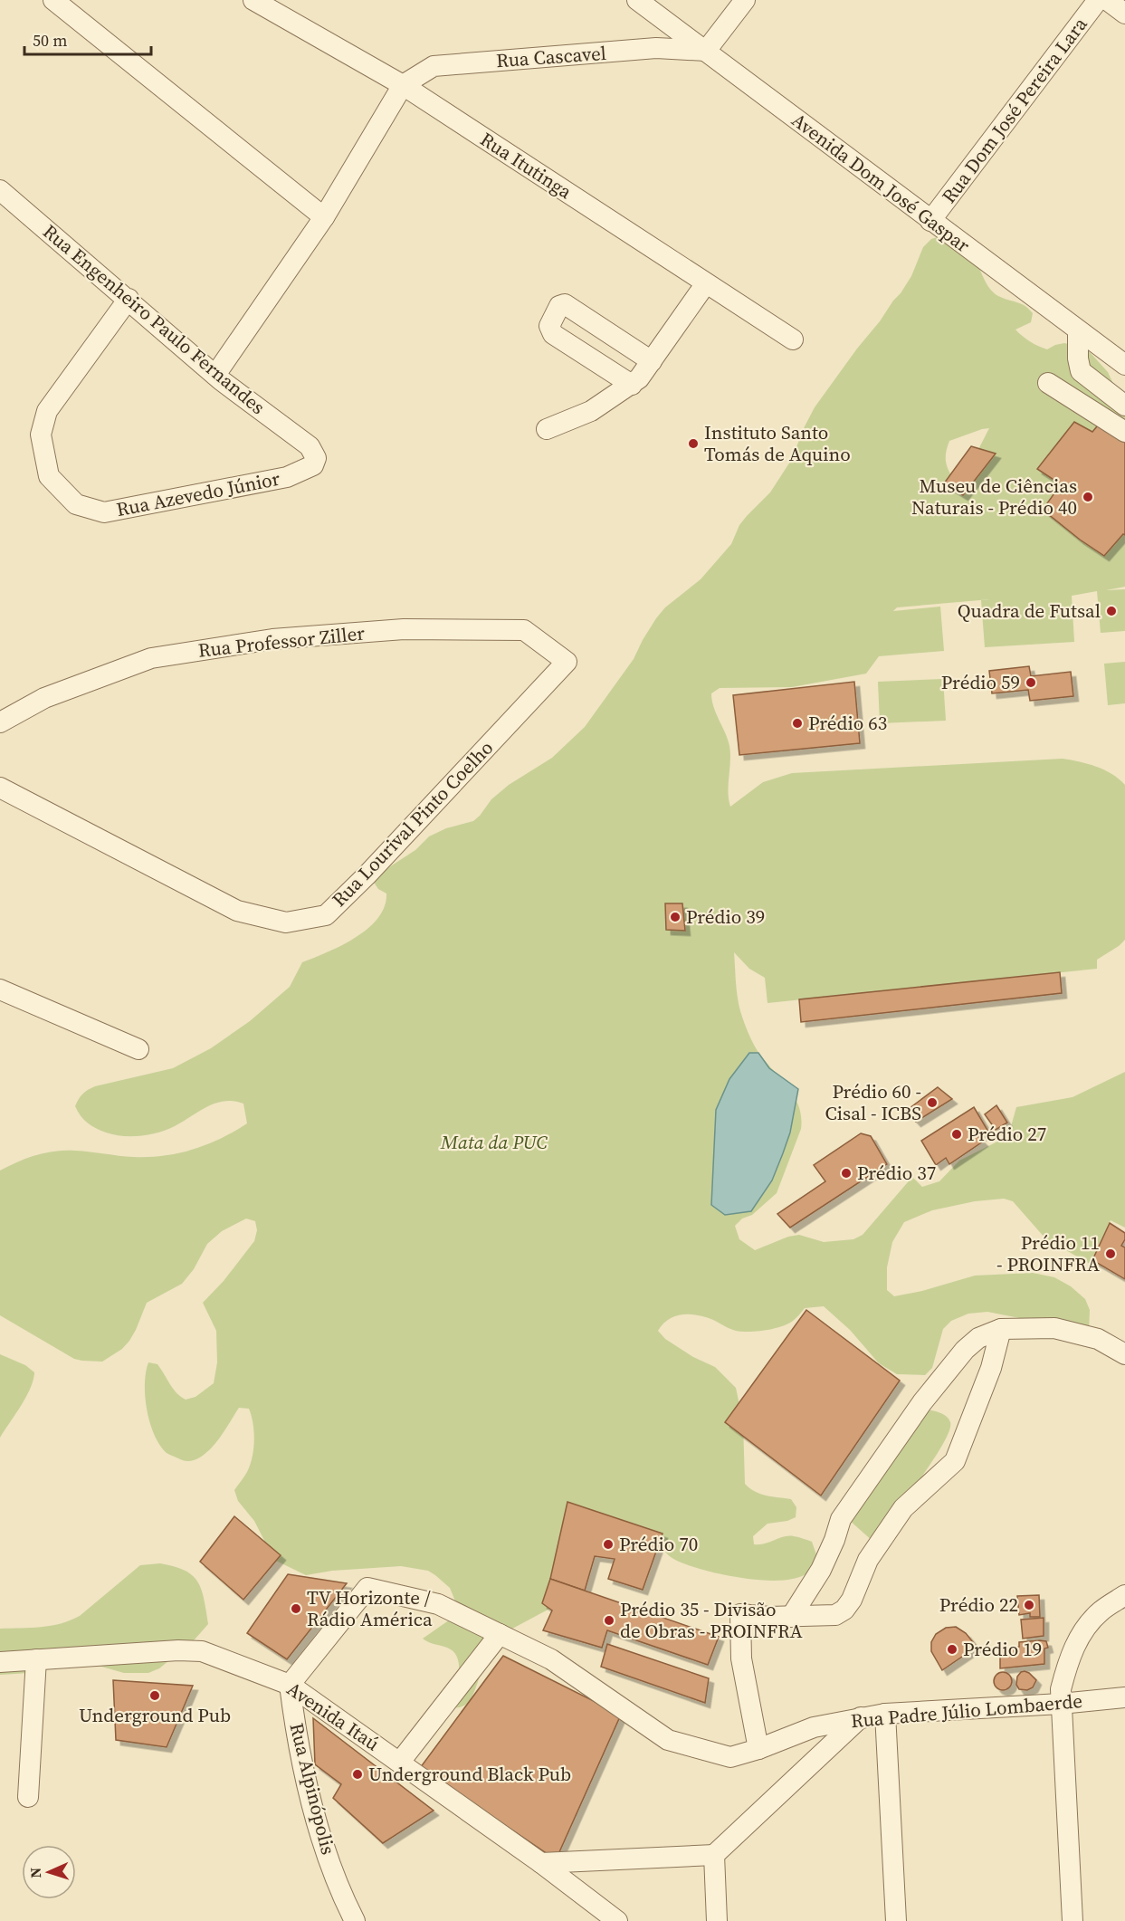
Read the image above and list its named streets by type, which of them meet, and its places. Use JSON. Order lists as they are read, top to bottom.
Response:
{
  "streets": {
    "street": [
      "Rua Cascavel",
      "Rua Dom José Pereira Lara",
      "Rua Itutinga",
      "Avenida Dom José Gaspar",
      "Rua Engenheiro Paulo Fernandes",
      "Rua Azevedo Júnior",
      "Rua Professor Ziller",
      "Rua Lourival Pinto Coelho",
      "Rua Padre Júlio Lombaerde",
      "Avenida Itaú",
      "Rua Alpinópolis"
    ]
  },
  "crossings": [
    ["Rua Cascavel", "Rua Itutinga"],
    ["Rua Cascavel", "Avenida Dom José Gaspar"],
    ["Rua Dom José Pereira Lara", "Avenida Dom José Gaspar"],
    ["Rua Engenheiro Paulo Fernandes", "Rua Azevedo Júnior"],
    ["Rua Professor Ziller", "Rua Lourival Pinto Coelho"],
    ["Rua Padre Júlio Lombaerde", "Avenida Itaú"],
    ["Rua Padre Júlio Lombaerde", "Rua Alpinópolis"],
    ["Avenida Itaú", "Rua Alpinópolis"]
  ],
  "parks": ["Mata da PUC"],
  "places": [
    "Instituto Santo Tomás de Aquino",
    "Museu de Ciências Naturais - Prédio 40",
    "Quadra de Futsal",
    "Prédio 59",
    "Prédio 63",
    "Prédio 39",
    "Prédio 60 - Cisal - ICBS",
    "Prédio 27",
    "Prédio 37",
    "Prédio 11 - PROINFRA",
    "Prédio 70",
    "Prédio 22",
    "TV Horizonte / Rádio América",
    "Prédio 35 - Divisão de Obras - PROINFRA",
    "Prédio 19",
    "Underground Pub",
    "Underground Black Pub"
  ],
  "scale_bar": "50 m",
  "north": "left"
}
